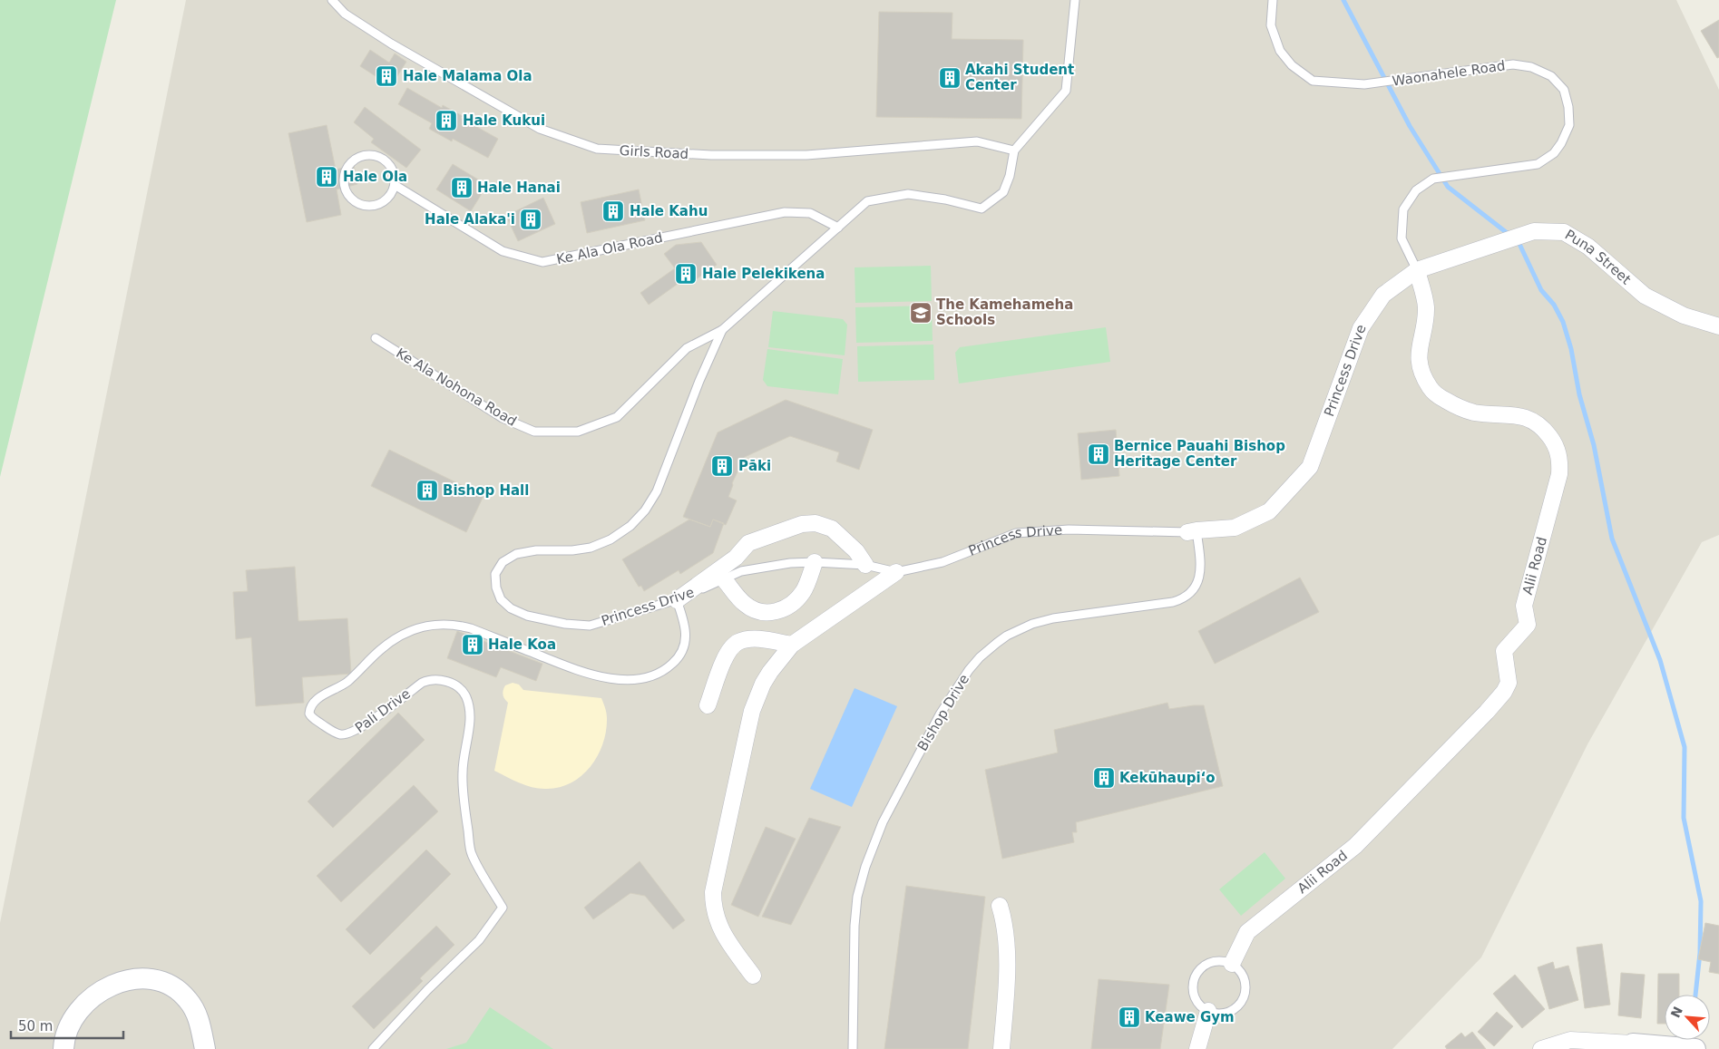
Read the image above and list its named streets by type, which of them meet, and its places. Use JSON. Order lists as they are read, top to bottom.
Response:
{
  "streets": {
    "street": ["Puna Street", "Princess Drive", "Alii Road"],
    "lane": [
      "Waonahele Road",
      "Girls Road",
      "Ke Ala Ola Road",
      "Ke Ala Nohona Road",
      "Pali Drive",
      "Bishop Drive"
    ]
  },
  "crossings": [
    ["Waonahele Road", "Puna Street"],
    ["Waonahele Road", "Princess Drive"],
    ["Waonahele Road", "Alii Road"],
    ["Girls Road", "Princess Drive"],
    ["Ke Ala Ola Road", "Princess Drive"],
    ["Puna Street", "Princess Drive"],
    ["Puna Street", "Alii Road"],
    ["Princess Drive", "Ke Ala Nohona Road"],
    ["Princess Drive", "Alii Road"],
    ["Princess Drive", "Pali Drive"],
    ["Princess Drive", "Bishop Drive"]
  ],
  "places": {
    "building": [
      "Hale Malama Ola",
      "Akahi Student Center",
      "Hale Kukui",
      "Hale Ola",
      "Hale Hanai",
      "Hale Kahu",
      "Hale Alaka'i",
      "Hale Pelekikena",
      "Bernice Pauahi Bishop Heritage Center",
      "Pāki",
      "Bishop Hall",
      "Hale Koa",
      "Kekūhaupiʻo",
      "Keawe Gym"
    ],
    "school or university": ["The Kamehameha Schools"]
  },
  "scale_bar": "50 m",
  "north": "top left"
}
